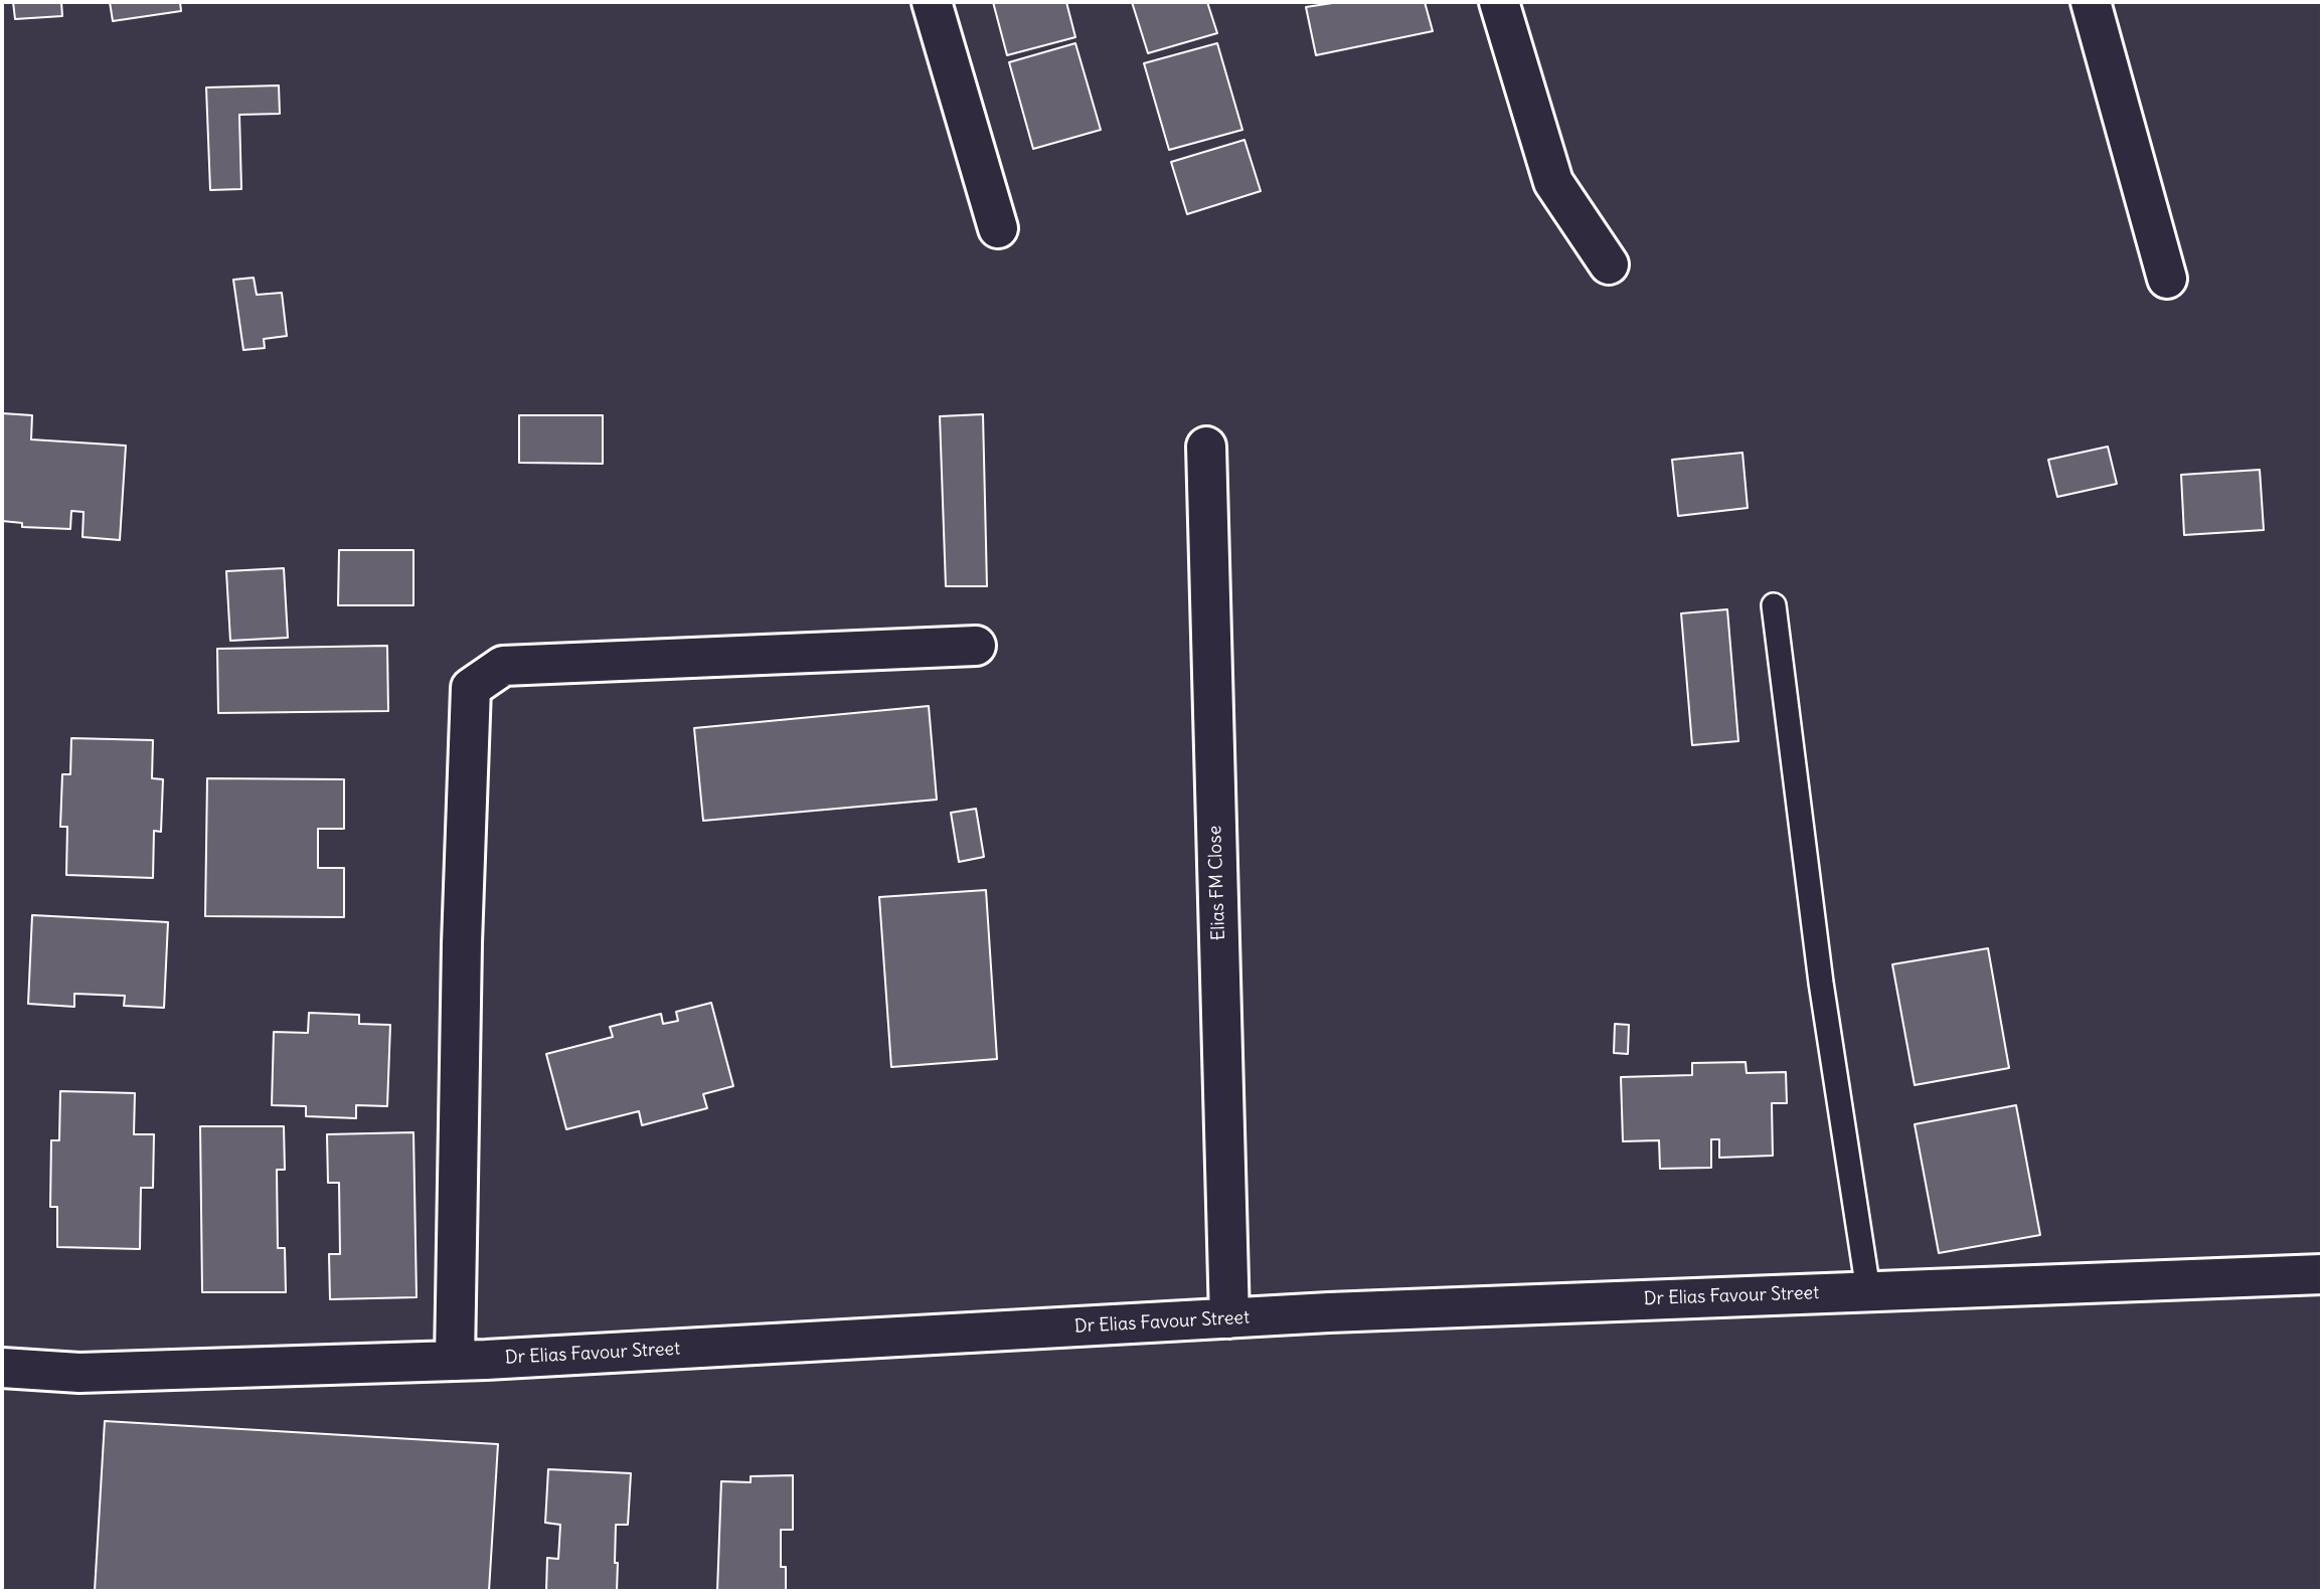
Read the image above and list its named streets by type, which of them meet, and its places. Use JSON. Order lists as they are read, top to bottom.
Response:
{
  "streets": {
    "street": ["Elias FM Close", "Dr Elias Favour Street"]
  },
  "crossings": [
    ["Elias FM Close", "Dr Elias Favour Street"]
  ]
}
